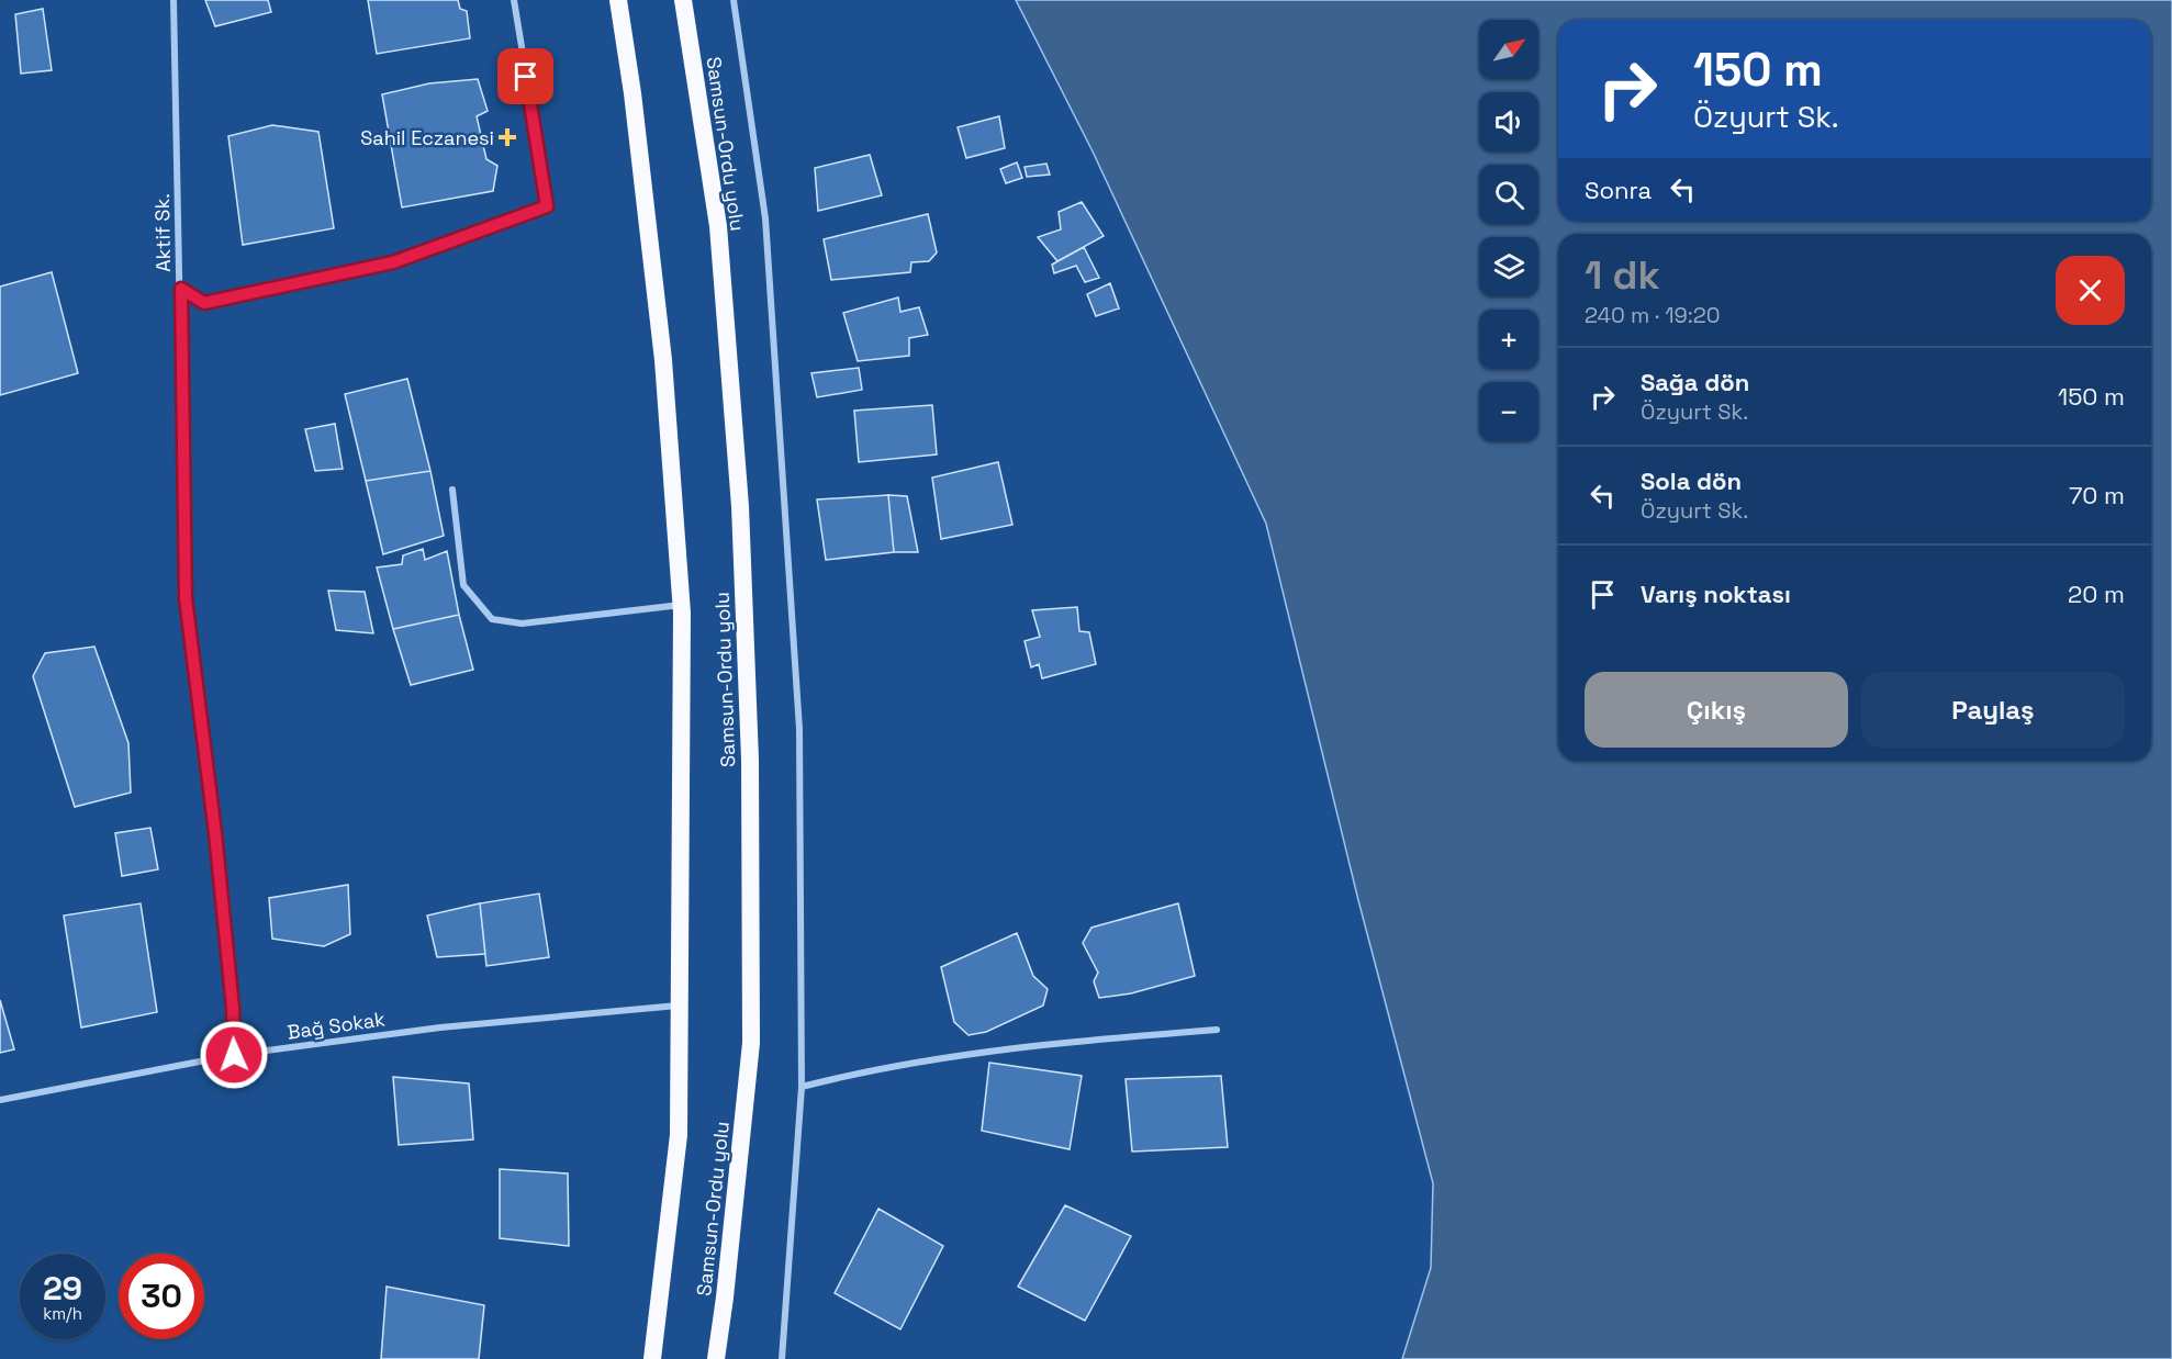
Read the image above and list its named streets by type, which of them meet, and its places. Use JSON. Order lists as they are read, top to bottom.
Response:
{
  "streets": {
    "highway": ["Samsun-Ordu yolu"],
    "street": ["Aktif Sk.", "Bağ Sokak"]
  },
  "crossings": [
    ["Samsun-Ordu yolu", "Bağ Sokak"],
    ["Aktif Sk.", "Bağ Sokak"]
  ],
  "places": {
    "health": ["Sahil Eczanesi"]
  },
  "north": "top right",
  "page": {
    "map_buttons": ["+", "−"],
    "turn": ["150 m", "Özyurt Sk."],
    "then": "Sonra",
    "heading": ["1 dk", "240 m · 19:20"],
    "list": [
      {
        "name": "Sağa dön",
        "note": "Özyurt Sk.",
        "value": "150 m"
      },
      {
        "name": "Sola dön",
        "note": "Özyurt Sk.",
        "value": "70 m"
      },
      {
        "name": "Varış noktası",
        "value": "20 m"
      }
    ],
    "buttons": ["Çıkış", "Paylaş"],
    "speed": "29 km/h",
    "limit": "30"
  }
}
